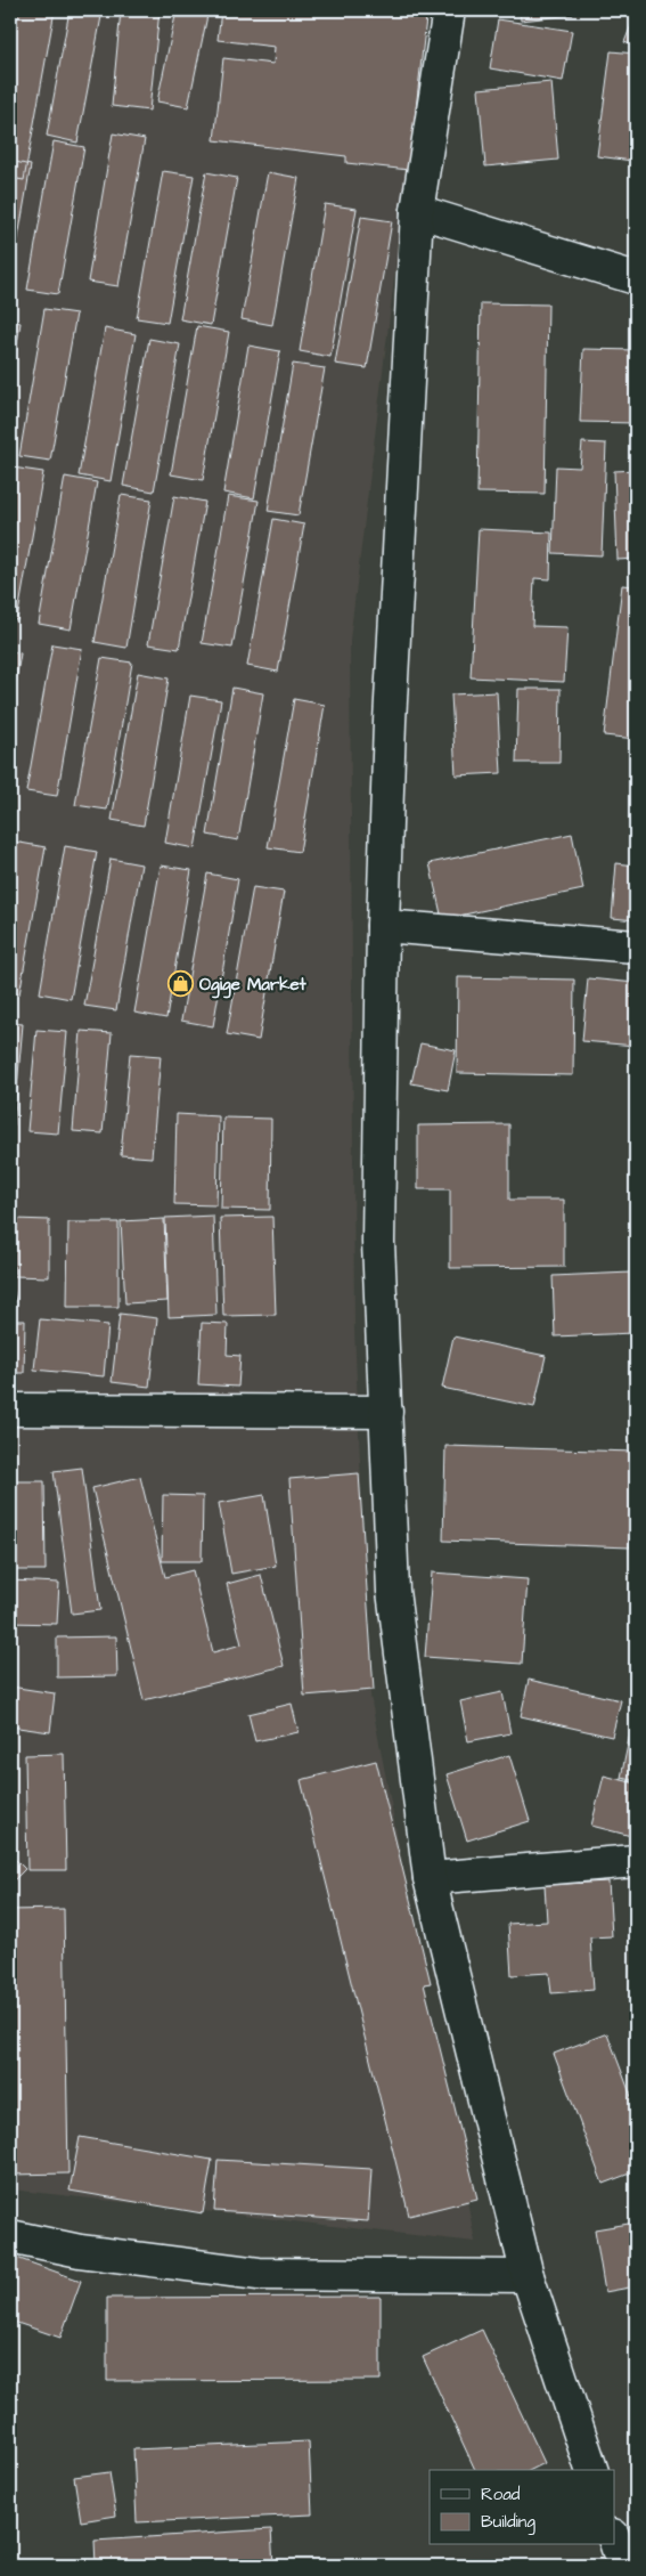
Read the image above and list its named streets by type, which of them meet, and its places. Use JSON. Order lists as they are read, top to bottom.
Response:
{
  "places": {
    "shop": ["Ogige Market"]
  },
  "legend": ["Road", "Building"]
}
